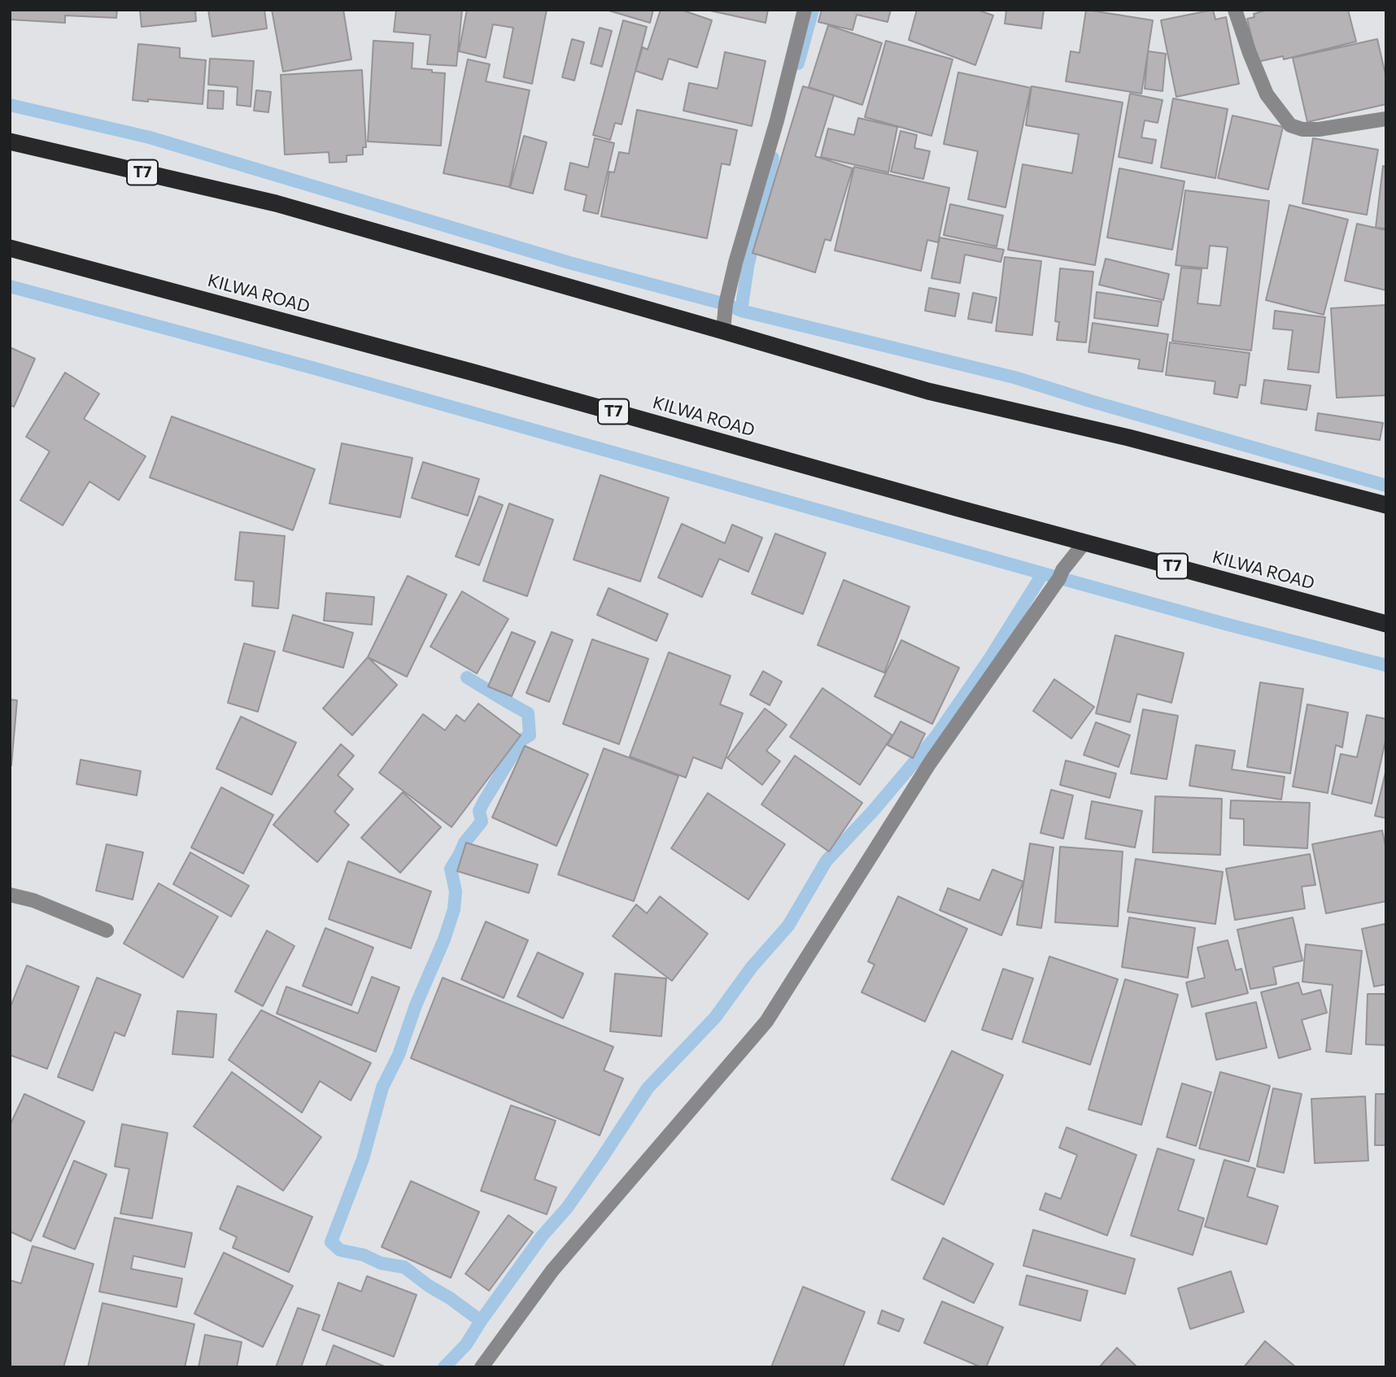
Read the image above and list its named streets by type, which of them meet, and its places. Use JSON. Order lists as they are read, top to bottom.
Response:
{
  "streets": {
    "highway": ["T7", "KILWA ROAD"]
  }
}
